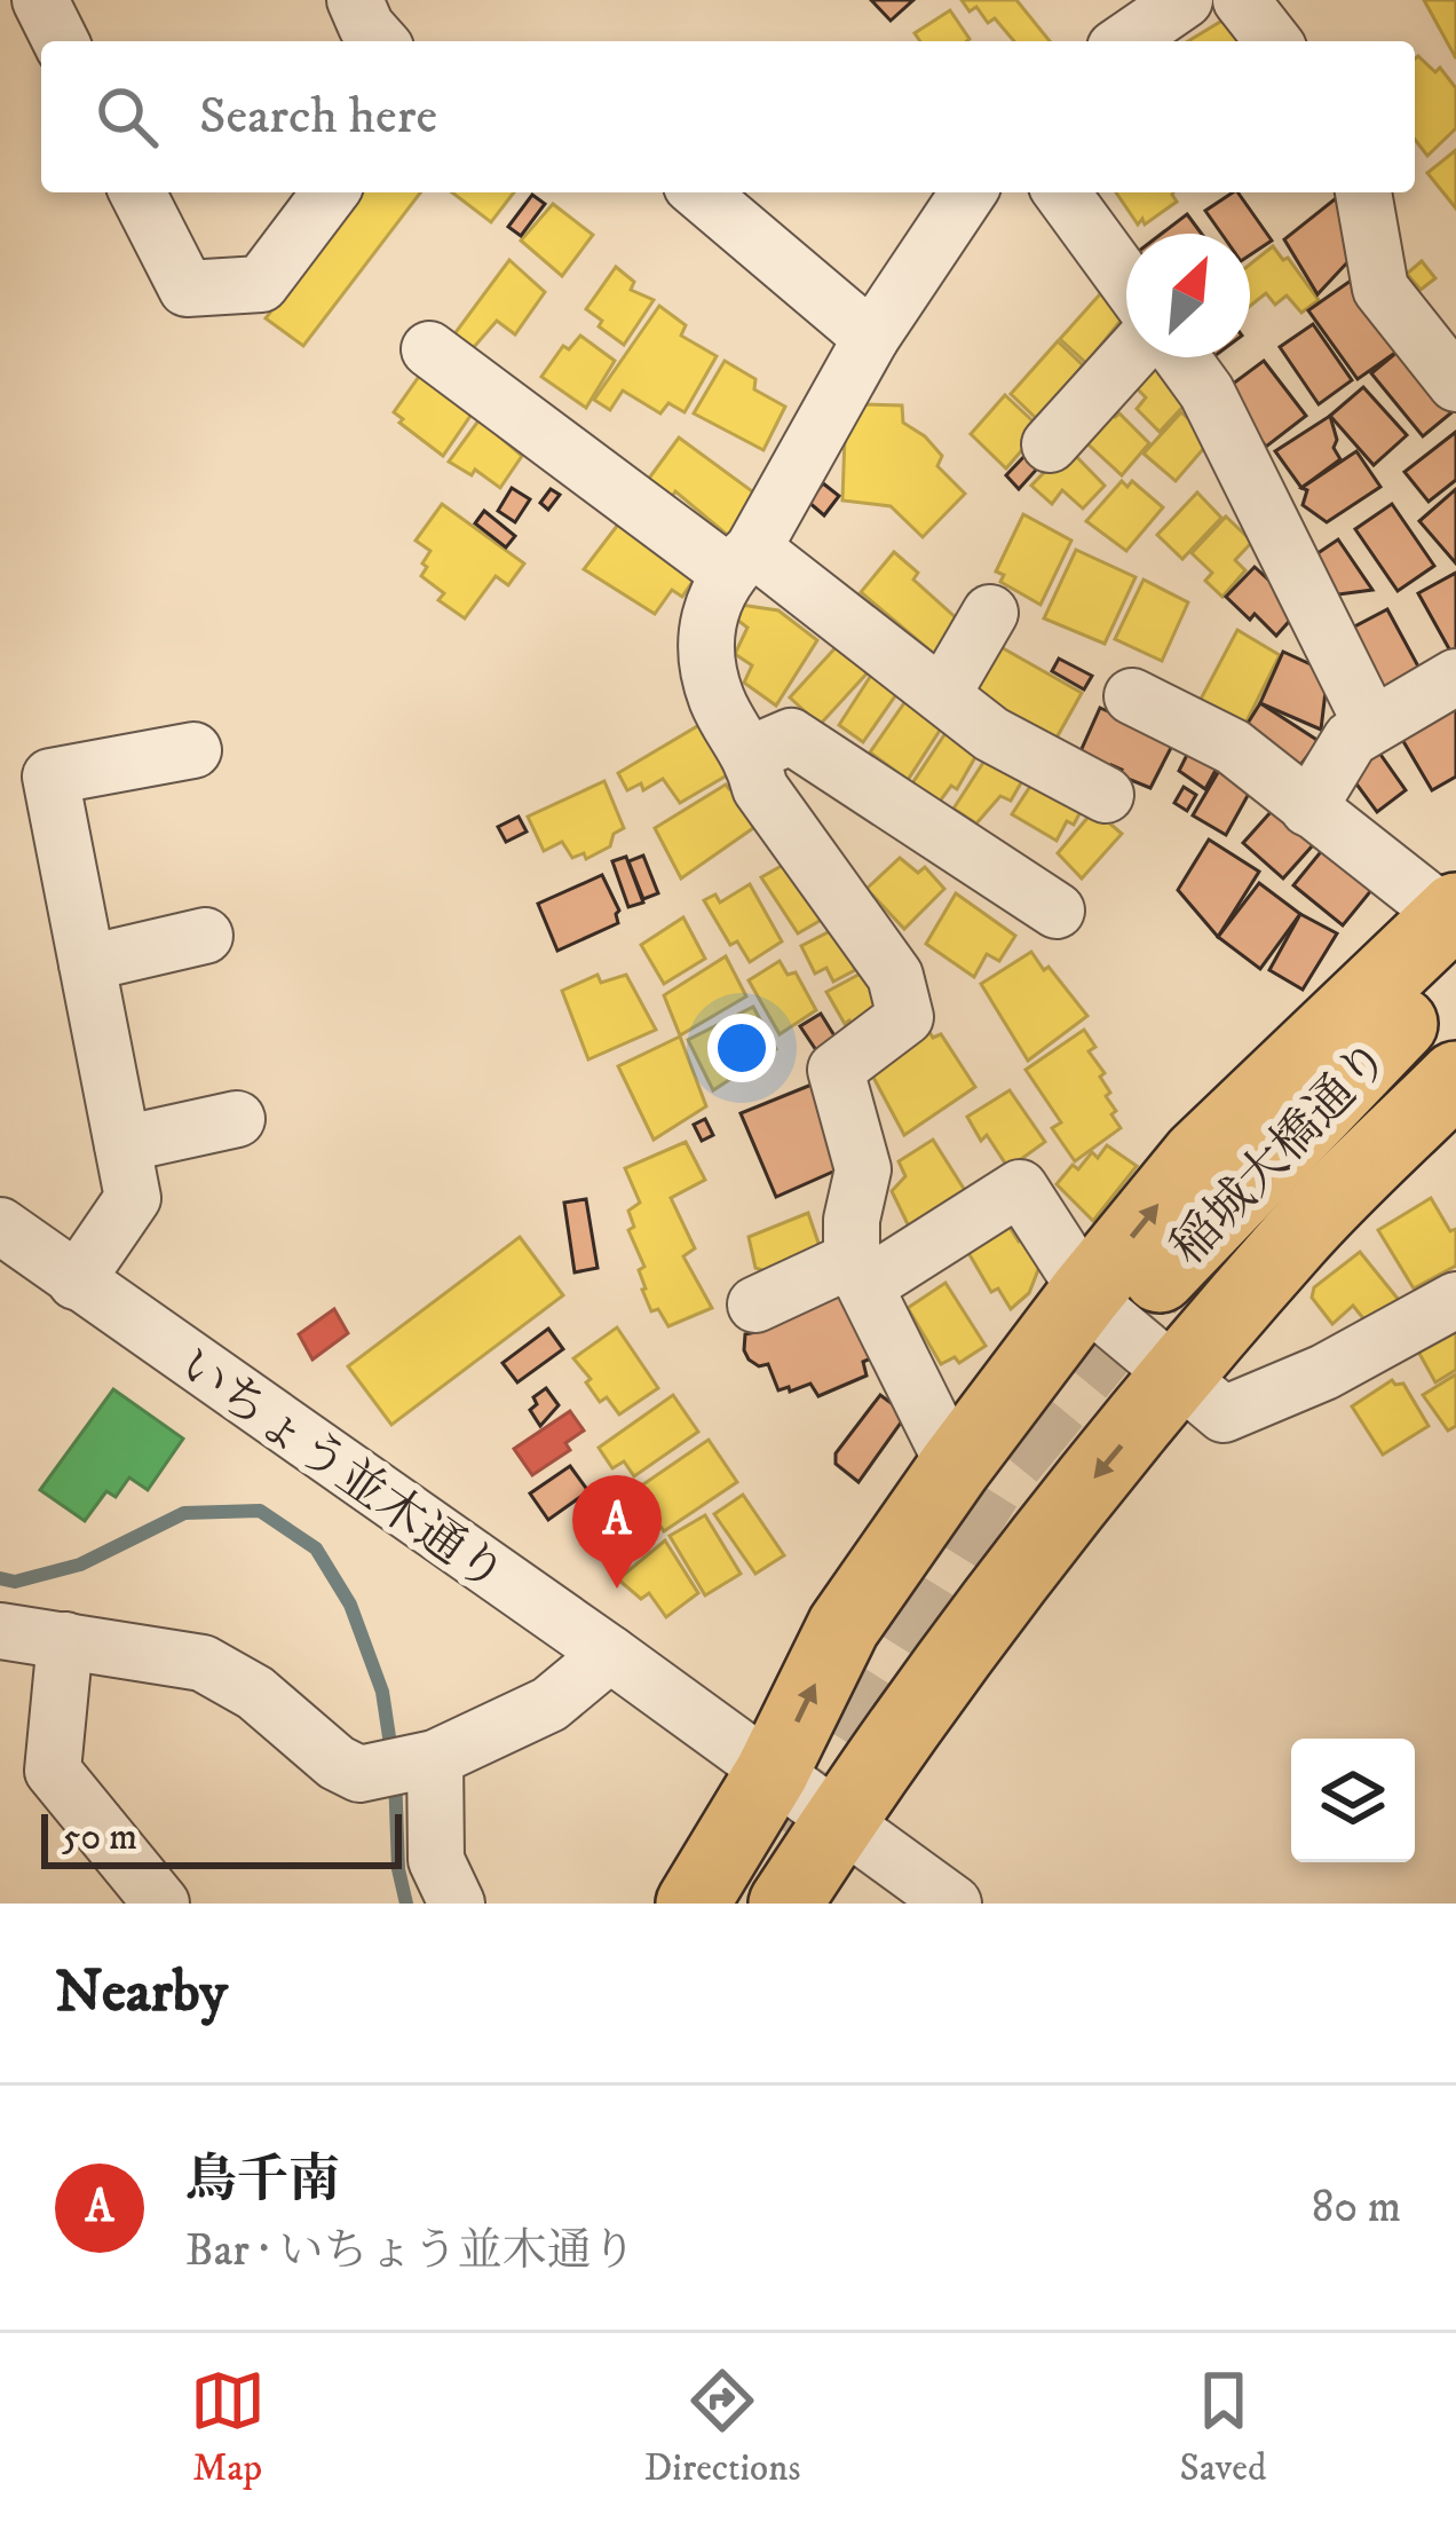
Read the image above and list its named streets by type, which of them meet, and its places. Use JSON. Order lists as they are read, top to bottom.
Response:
{
  "streets": {
    "main road": ["稲城大橋通り"],
    "street": ["いちょう並木通り"]
  },
  "scale_bar": "50 m",
  "north": "top right",
  "page": {
    "search": "Search here",
    "pins": "A",
    "scale": "50 m",
    "heading": "Nearby",
    "list": [
      {
        "mark": "A",
        "name": "鳥千南",
        "note": "Bar · いちょう並木通り",
        "value": "80 m"
      }
    ],
    "nav": ["Map", "Directions", "Saved"]
  }
}
